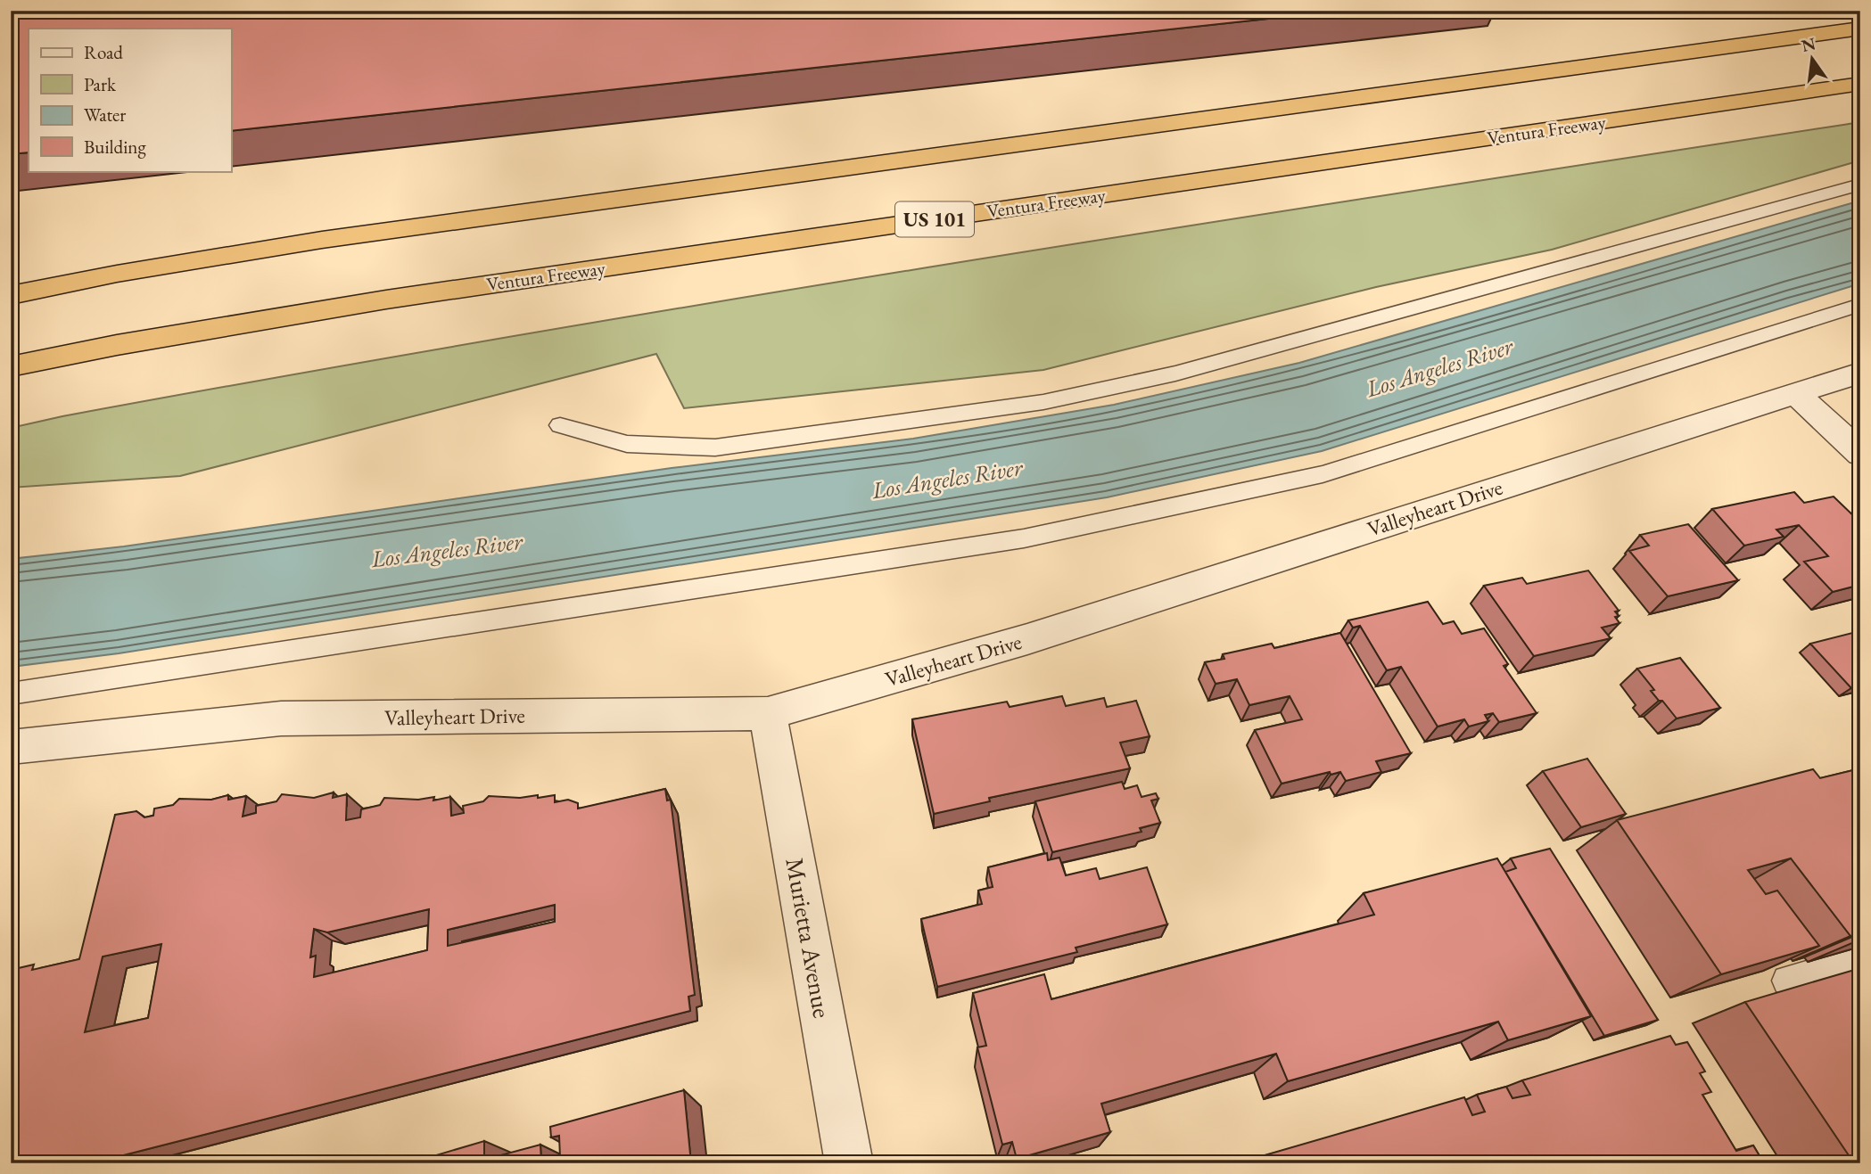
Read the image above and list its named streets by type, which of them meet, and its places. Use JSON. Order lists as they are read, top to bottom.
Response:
{
  "streets": {
    "highway": ["Ventura Freeway", "US 101"],
    "street": ["Valleyheart Drive", "Murietta Avenue"]
  },
  "crossings": [
    ["Valleyheart Drive", "Murietta Avenue"]
  ],
  "water": ["Los Angeles River"],
  "legend": [
    "Road",
    "Park",
    "Water",
    "Building"
  ],
  "north": "top"
}
